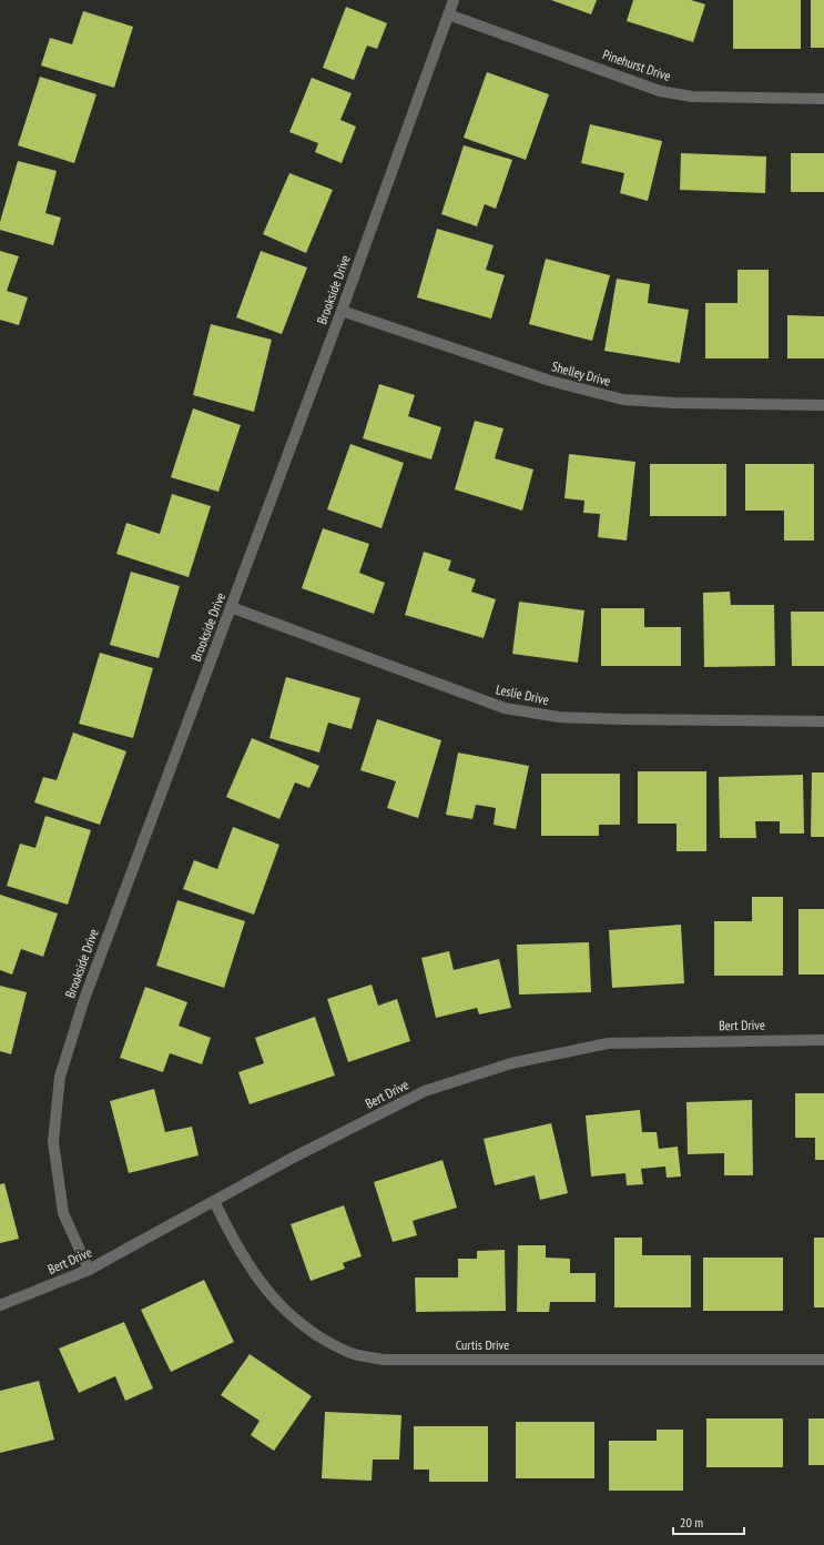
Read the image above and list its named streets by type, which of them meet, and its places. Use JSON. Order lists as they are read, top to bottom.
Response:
{
  "streets": {
    "street": [
      "Pinehurst Drive",
      "Brookside Drive",
      "Shelley Drive",
      "Leslie Drive",
      "Bert Drive",
      "Curtis Drive"
    ]
  },
  "crossings": [
    ["Pinehurst Drive", "Brookside Drive"],
    ["Brookside Drive", "Shelley Drive"],
    ["Brookside Drive", "Leslie Drive"],
    ["Brookside Drive", "Bert Drive"],
    ["Bert Drive", "Curtis Drive"]
  ],
  "scale_bar": "20 m"
}
